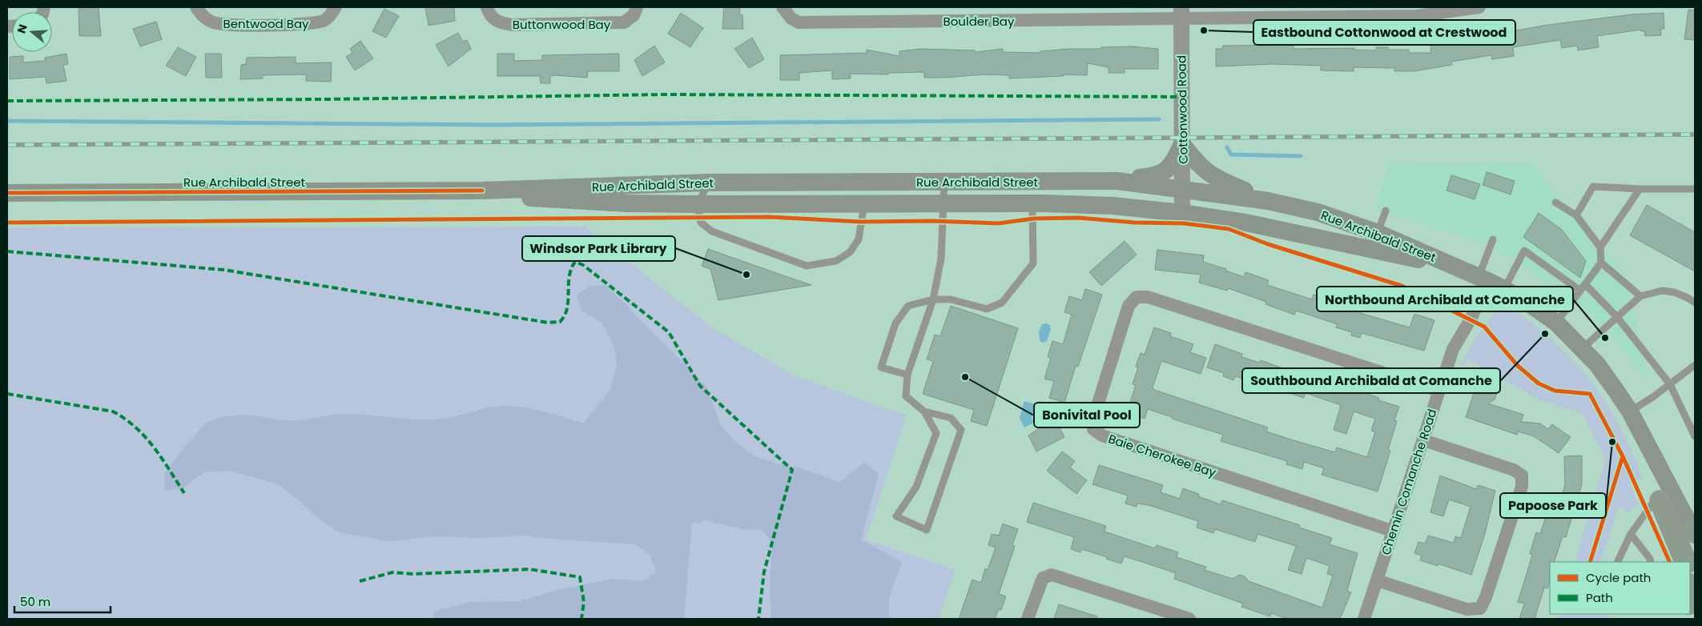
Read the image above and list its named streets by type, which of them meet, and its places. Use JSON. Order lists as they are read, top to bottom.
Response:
{
  "streets": {
    "main road": ["Rue Archibald Street"],
    "street": [
      "Boulder Bay",
      "Bentwood Bay",
      "Buttonwood Bay",
      "Cottonwood Road",
      "Baie Cherokee Bay",
      "Chemin Comanche Road"
    ]
  },
  "crossings": [
    ["Boulder Bay", "Cottonwood Road"],
    ["Cottonwood Road", "Rue Archibald Street"],
    ["Rue Archibald Street", "Chemin Comanche Road"],
    ["Baie Cherokee Bay", "Chemin Comanche Road"]
  ],
  "places": [
    "Eastbound Cottonwood at Crestwood",
    "Windsor Park Library",
    "Southbound Archibald at Comanche",
    "Northbound Archibald at Comanche",
    "Bonivital Pool",
    "Papoose Park"
  ],
  "legend": ["Cycle path", "Path"],
  "scale_bar": "50 m",
  "north": "left"
}
